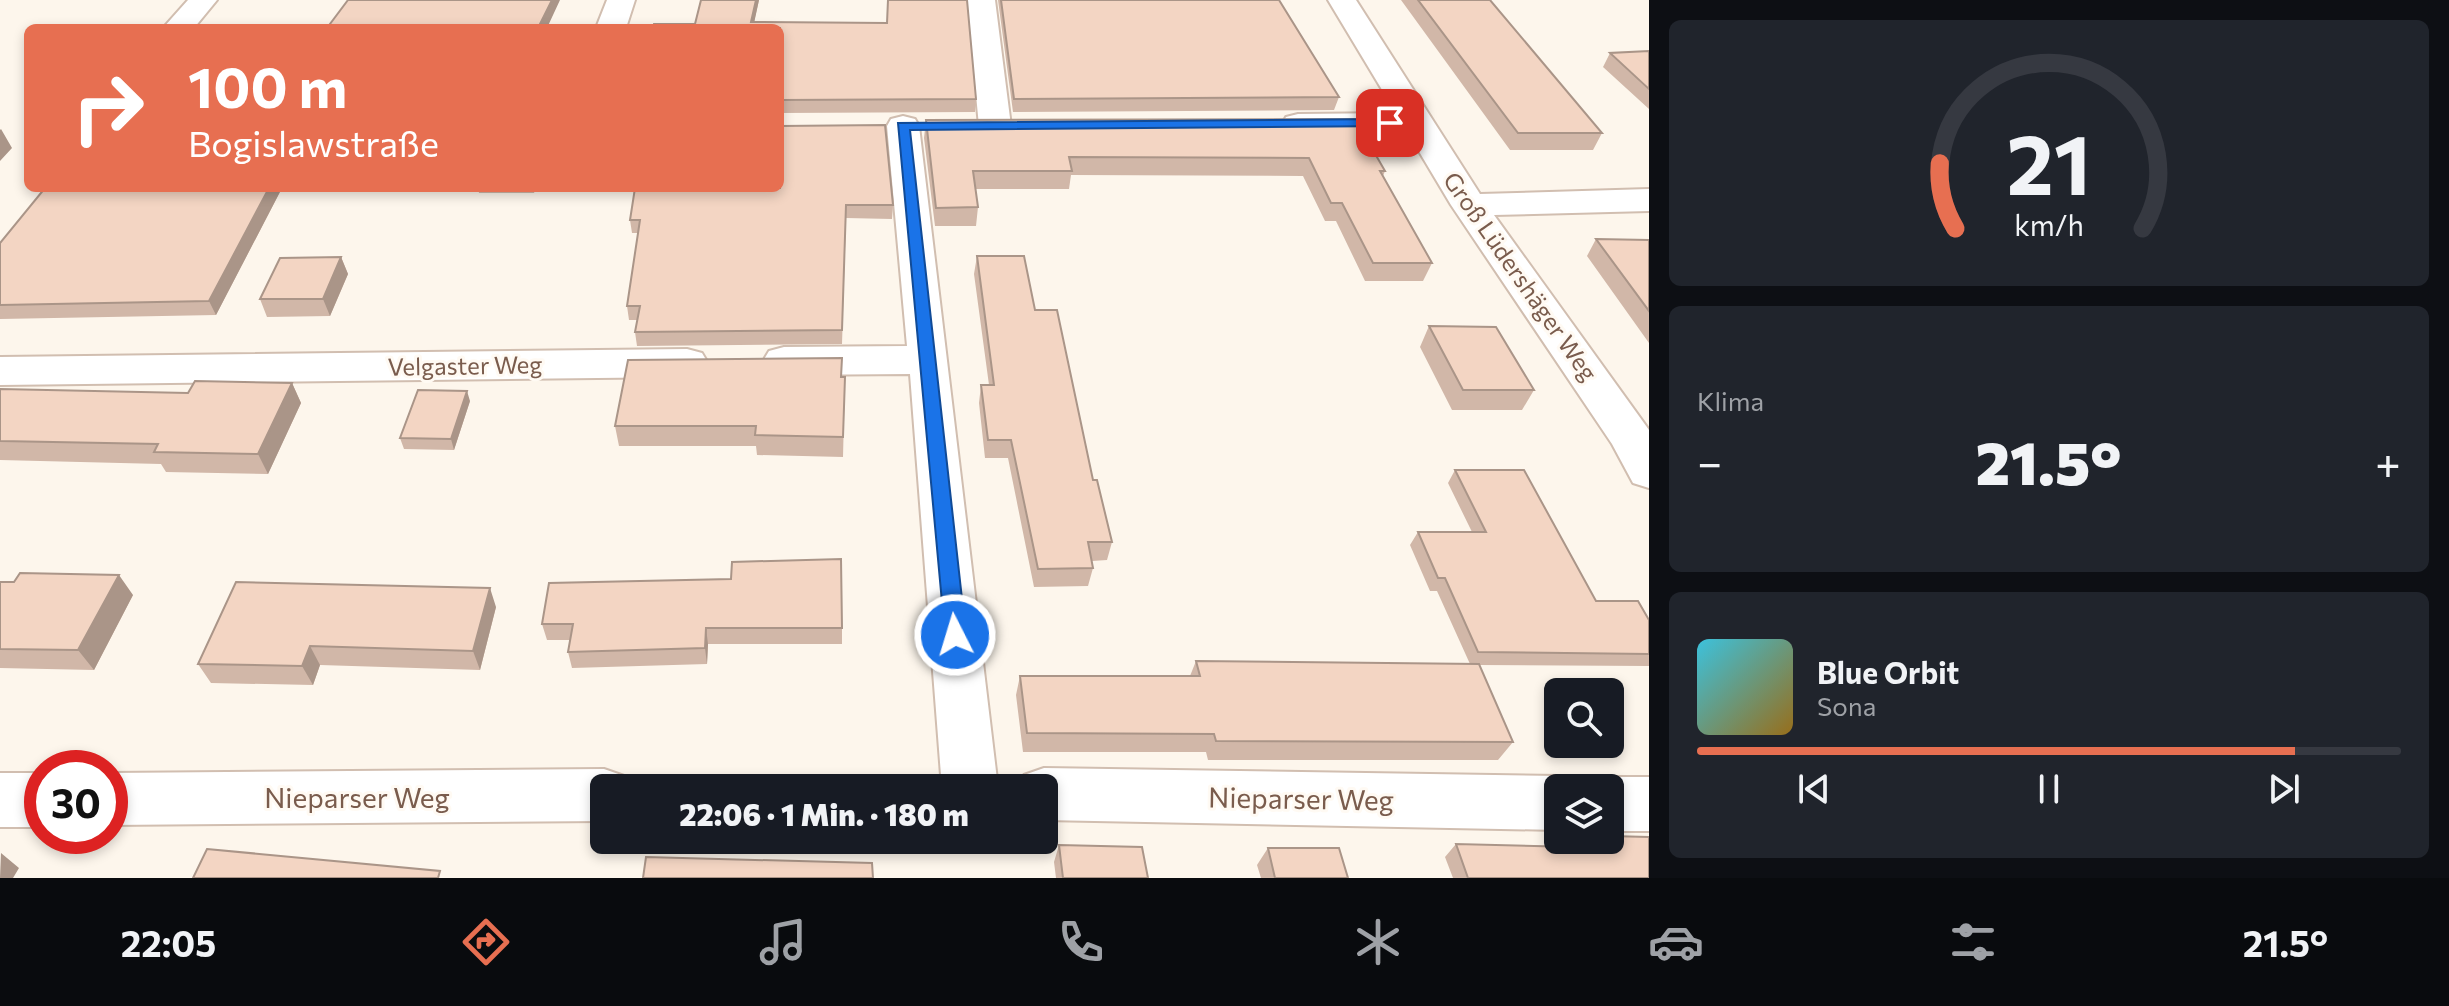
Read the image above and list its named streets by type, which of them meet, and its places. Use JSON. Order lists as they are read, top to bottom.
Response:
{
  "streets": {
    "street": ["Groß Lüdershäger Weg", "Velgaster Weg", "Nieparser Weg"]
  },
  "page": {
    "turn": ["100 m", "Bogislawstraße"],
    "tile": "Klima",
    "heat": ["−", "21.5°", "+"],
    "song": ["Blue Orbit", "Sona"],
    "limit": "30",
    "trip": "22:06 · 1 Min. · 180 m",
    "tabs": ["22:05", "21.5°"],
    "gauge": ["21", "km/h"]
  }
}
